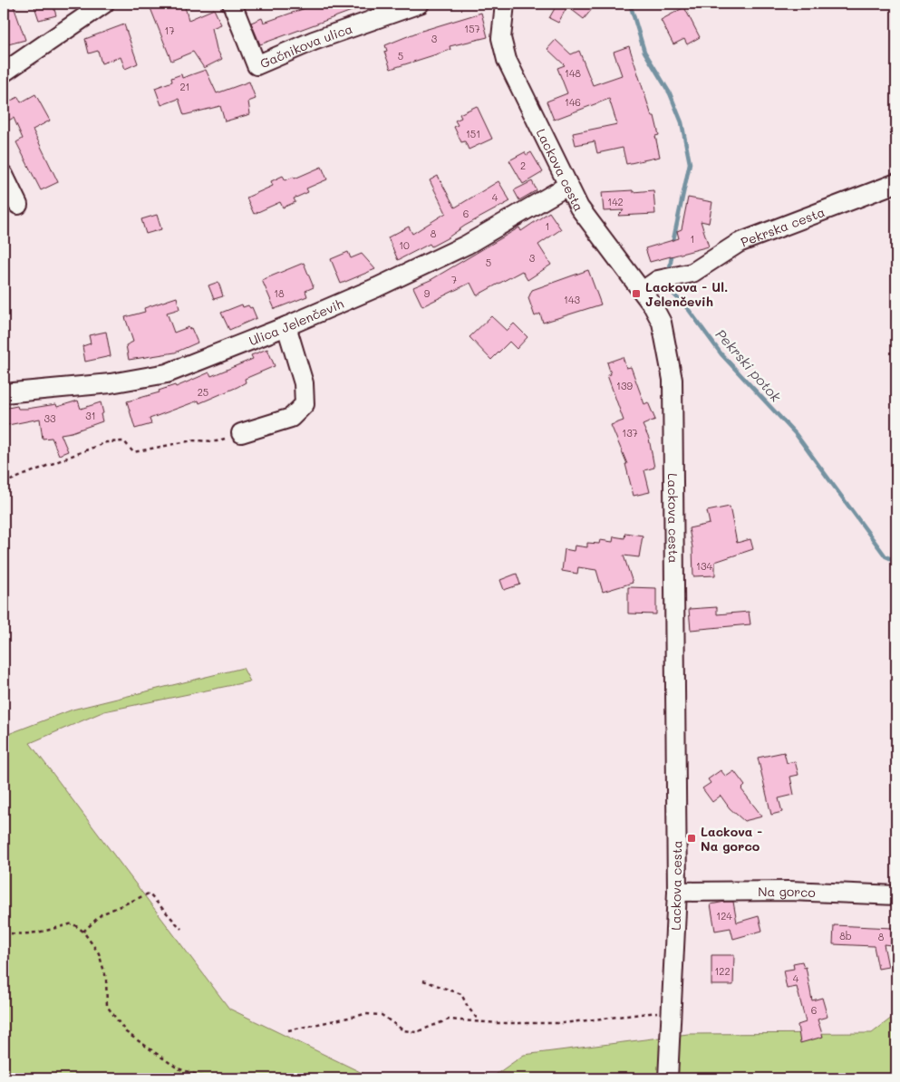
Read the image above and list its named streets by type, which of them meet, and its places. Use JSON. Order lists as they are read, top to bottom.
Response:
{
  "streets": {
    "street": [
      "Gačnikova ulica",
      "Lackova cesta",
      "Pekrska cesta",
      "Ulica Jelenčevih",
      "Na gorco"
    ]
  },
  "crossings": [
    ["Lackova cesta", "Pekrska cesta"],
    ["Lackova cesta", "Ulica Jelenčevih"],
    ["Lackova cesta", "Na gorco"]
  ],
  "water": ["Pekrski potok"],
  "places": {
    "transit": ["Lackova - Ul. Jelenčevih", "Lackova - Na gorco"]
  },
  "house_numbers": [
    "157",
    "17",
    "3",
    "5",
    "148",
    "21",
    "146",
    "151",
    "2",
    "4",
    "142",
    "6",
    "1",
    "8",
    "1",
    "10",
    "3",
    "5",
    "7",
    "18",
    "9",
    "143",
    "139",
    "25",
    "31",
    "33",
    "137",
    "134",
    "124",
    "8b",
    "8",
    "122",
    "4",
    "6"
  ]
}
